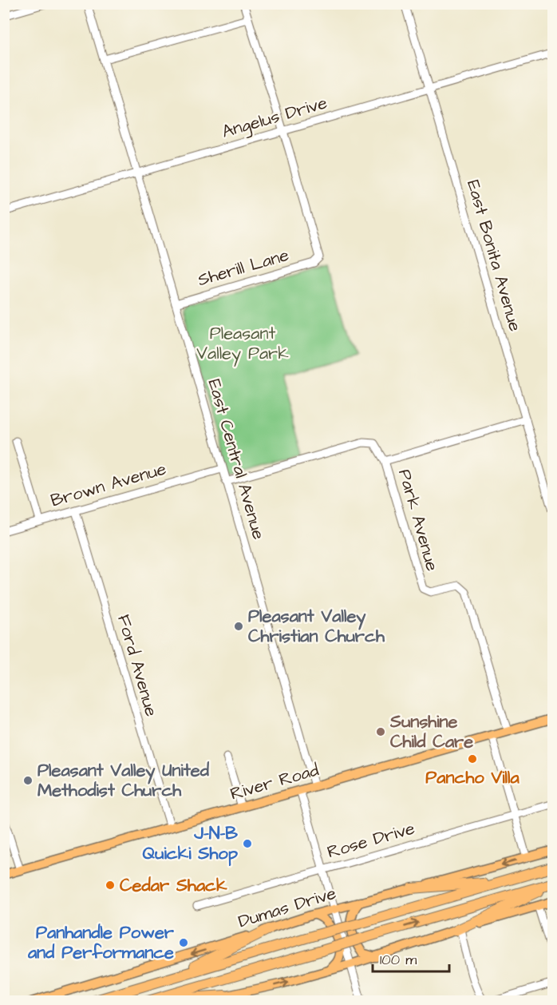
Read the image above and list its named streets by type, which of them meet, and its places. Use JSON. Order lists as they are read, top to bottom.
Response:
{
  "streets": {
    "main road": ["River Road", "Dumas Drive"],
    "street": [
      "Angelus Drive",
      "East Bonita Avenue",
      "Sherill Lane",
      "East Central Avenue",
      "Brown Avenue",
      "Park Avenue",
      "Ford Avenue",
      "Rose Drive"
    ]
  },
  "crossings": [
    ["Angelus Drive", "East Bonita Avenue"],
    ["Angelus Drive", "Sherill Lane"],
    ["Angelus Drive", "East Central Avenue"],
    ["Sherill Lane", "East Central Avenue"],
    ["East Central Avenue", "Brown Avenue"],
    ["East Central Avenue", "Park Avenue"],
    ["East Central Avenue", "River Road"],
    ["Brown Avenue", "Ford Avenue"],
    ["Park Avenue", "River Road"],
    ["Ford Avenue", "River Road"]
  ],
  "parks": ["Pleasant Valley Park"],
  "places": [
    "Pleasant Valley Christian Church",
    "Sunshine Child Care",
    "Pancho Villa",
    "Pleasant Valley United Methodist Church",
    "J-N-B Quicki Shop",
    "Cedar Shack",
    "Panhandle Power and Performance"
  ],
  "scale_bar": "100 m"
}
